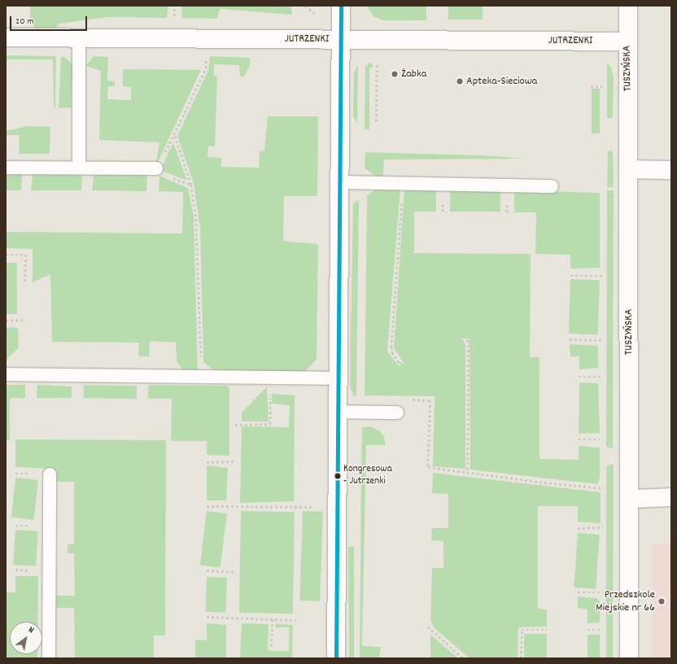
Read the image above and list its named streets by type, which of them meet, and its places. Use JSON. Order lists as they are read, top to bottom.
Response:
{
  "streets": {
    "street": ["JUTRZENKI", "TUSZYŃSKA"]
  },
  "crossings": [
    ["JUTRZENKI", "TUSZYŃSKA"]
  ],
  "places": [
    "Żabka",
    "Apteka-Sieciowa",
    "Kongresowa - Jutrzenki",
    "Przedszkole Miejskie nr 66"
  ],
  "scale_bar": "20 m",
  "north": "top right"
}
